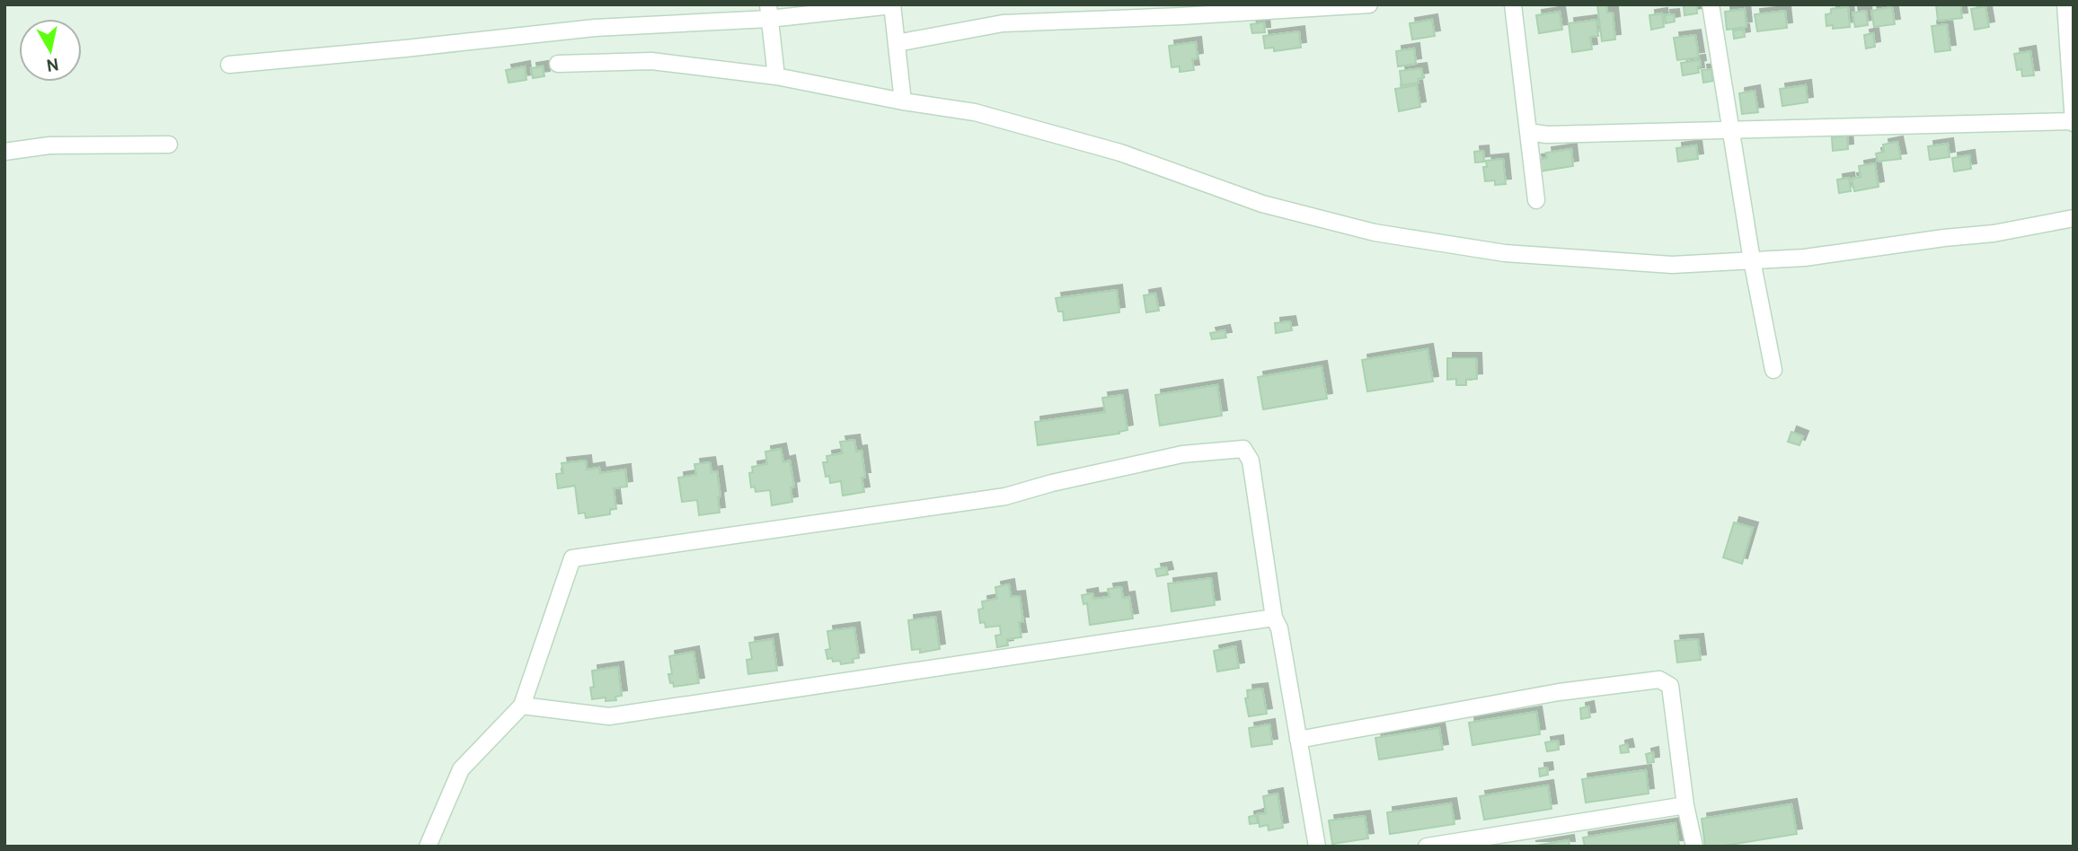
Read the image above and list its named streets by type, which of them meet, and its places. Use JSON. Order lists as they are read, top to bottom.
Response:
{
  "north": "bottom"
}
